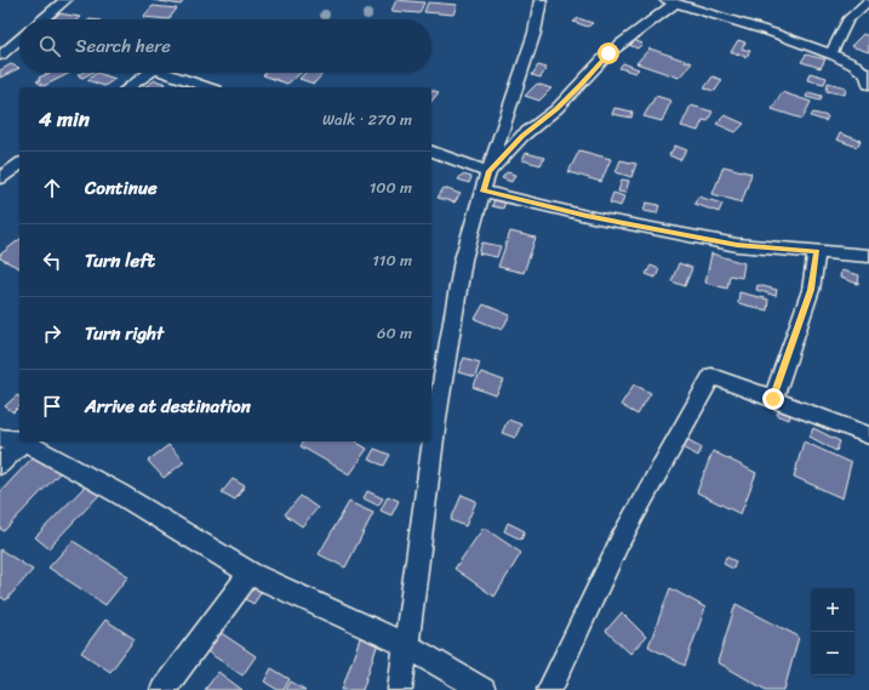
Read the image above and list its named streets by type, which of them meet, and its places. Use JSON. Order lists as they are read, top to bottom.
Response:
{
  "page": {
    "search": "Search here",
    "heading": ["4 min", "Walk · 270 m"],
    "list": [
      ["Continue", "100 m"],
      ["Turn left", "110 m"],
      ["Turn right", "60 m"],
      "Arrive at destination"
    ],
    "map_buttons": ["+", "−"]
  }
}
